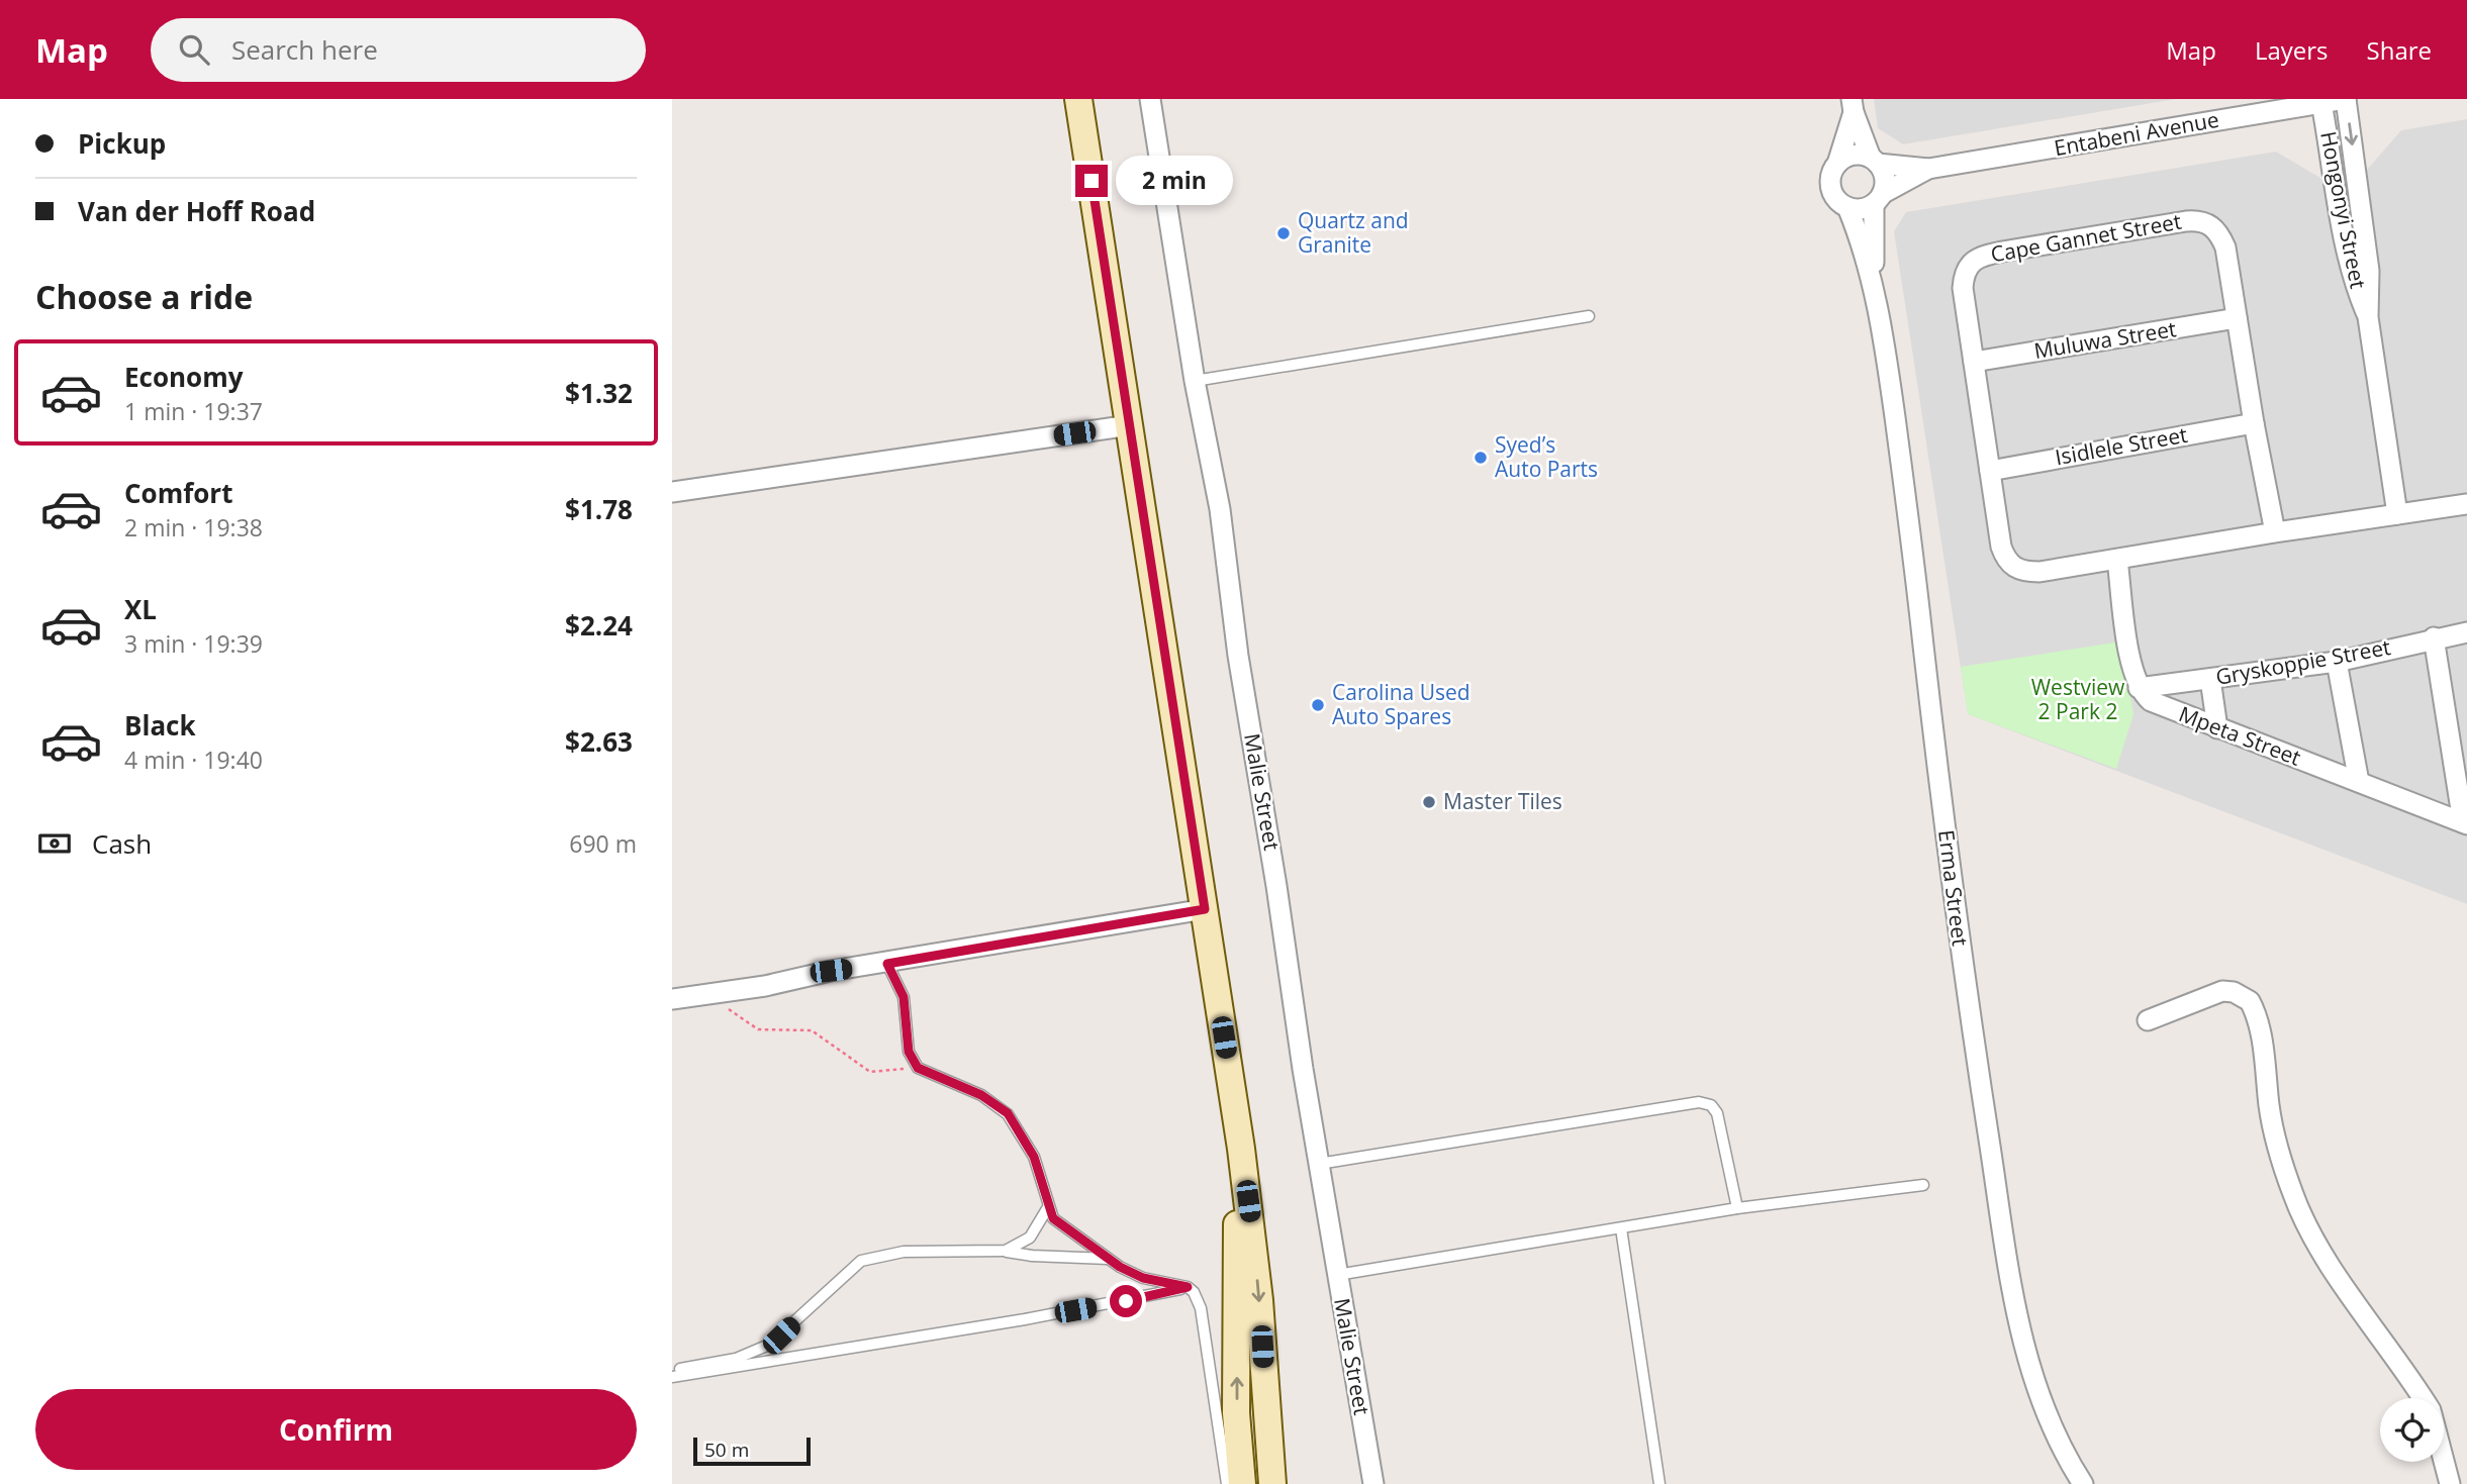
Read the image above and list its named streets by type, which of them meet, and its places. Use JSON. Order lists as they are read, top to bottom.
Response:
{
  "streets": {
    "street": [
      "Entabeni Avenue",
      "Hongonyi Street",
      "Cape Gannet Street",
      "Muluwa Street",
      "Isidlele Street",
      "Gryskoppie Street",
      "Mpeta Street",
      "Malie Street",
      "Erma Street"
    ]
  },
  "crossings": [
    ["Entabeni Avenue", "Hongonyi Street"],
    ["Entabeni Avenue", "Erma Street"],
    ["Hongonyi Street", "Cape Gannet Street"],
    ["Cape Gannet Street", "Muluwa Street"],
    ["Cape Gannet Street", "Isidlele Street"],
    ["Gryskoppie Street", "Mpeta Street"]
  ],
  "parks": ["Westview 2 Park 2"],
  "places": [
    "Quartz and Granite",
    "Syed’s Auto Parts",
    "Carolina Used Auto Spares",
    "Master Tiles"
  ],
  "scale_bar": "50 m",
  "page": {
    "header": "Map",
    "search": "Search here",
    "nav": ["Map", "Layers", "Share"],
    "banner": ["Pickup", "Van der Hoff Road"],
    "bubble": "2 min",
    "heading": "Choose a ride",
    "list": [
      {
        "name": "Economy",
        "note": "1 min · 19:37",
        "value": "$1.32"
      },
      {
        "name": "Comfort",
        "note": "2 min · 19:38",
        "value": "$1.78"
      },
      {
        "name": "XL",
        "note": "3 min · 19:39",
        "value": "$2.24"
      },
      {
        "name": "Black",
        "note": "4 min · 19:40",
        "value": "$2.63"
      }
    ],
    "pay": ["Cash", "690 m"],
    "buttons": "Confirm",
    "scale": "50 m"
  }
}
